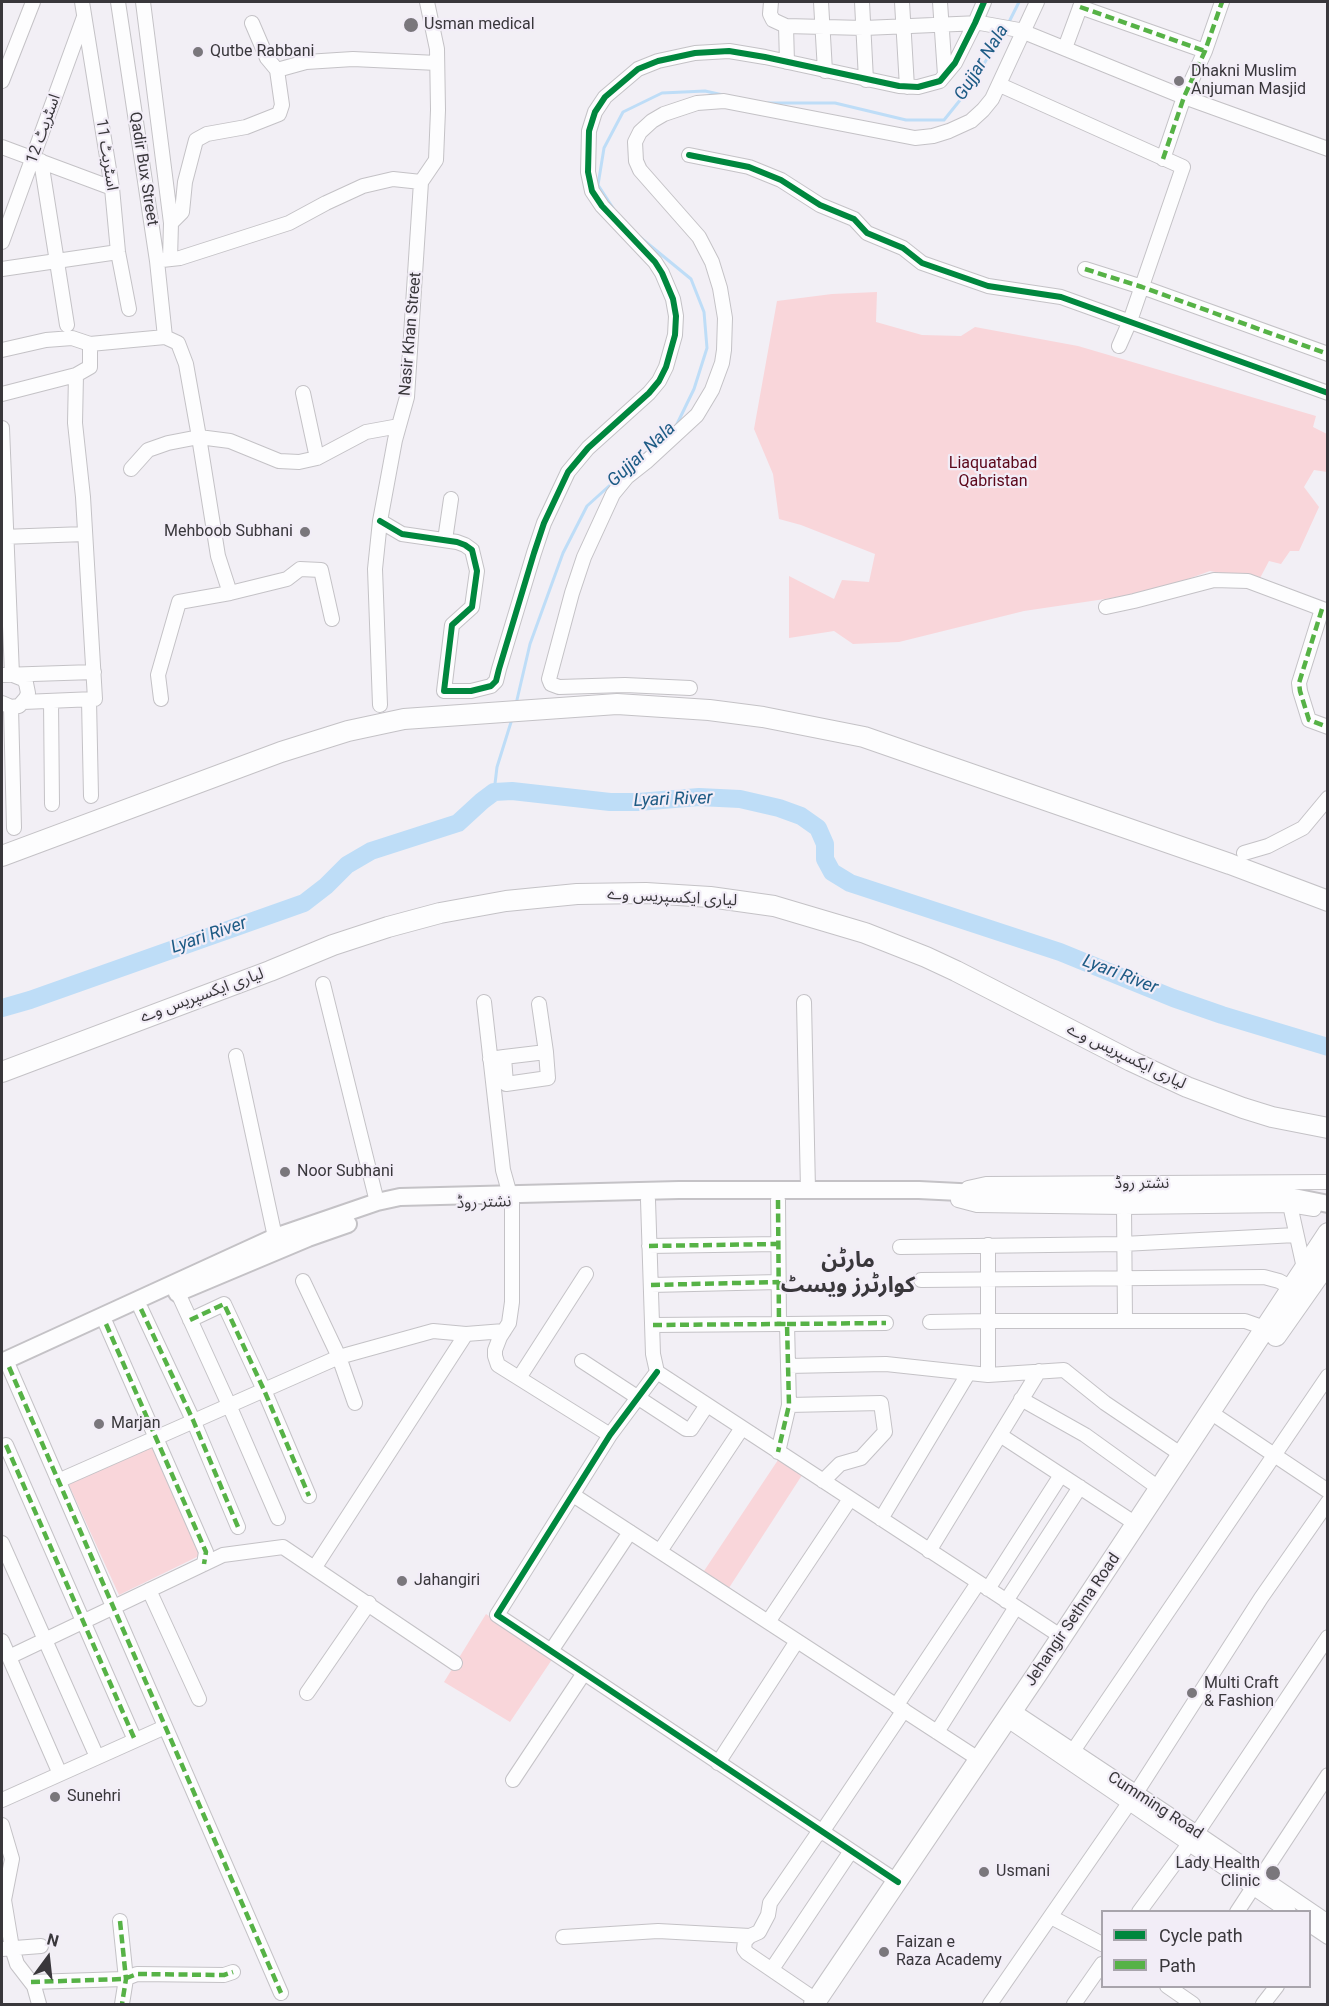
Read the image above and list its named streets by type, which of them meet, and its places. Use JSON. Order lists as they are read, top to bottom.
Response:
{
  "streets": {
    "highway": ["لیاری ایکسپریس وے", "Jehangir Sethna Road"],
    "main road": ["نشتر روڈ"],
    "street": [
      "اسٹریٹ 12",
      "اسٹریٹ 11",
      "Qadir Bux Street",
      "Nasir Khan Street",
      "Cumming Road"
    ]
  },
  "crossings": [
    ["اسٹریٹ 12", "اسٹریٹ 11"],
    ["Jehangir Sethna Road", "Cumming Road"]
  ],
  "districts": ["مارٹن کوارٹرز ویسٹ"],
  "water": ["Gujjar Nala", "Lyari River"],
  "parks": ["Liaquatabad Qabristan"],
  "places": [
    "Usman medical",
    "Qutbe Rabbani",
    "Dhakni Muslim Anjuman Masjid",
    "Mehboob Subhani",
    "Noor Subhani",
    "Marjan",
    "Jahangiri",
    "Multi Craft & Fashion",
    "Sunehri",
    "Usmani",
    "Lady Health Clinic",
    "Faizan e Raza Academy"
  ],
  "legend": ["Cycle path", "Path"],
  "north": "top"
}
